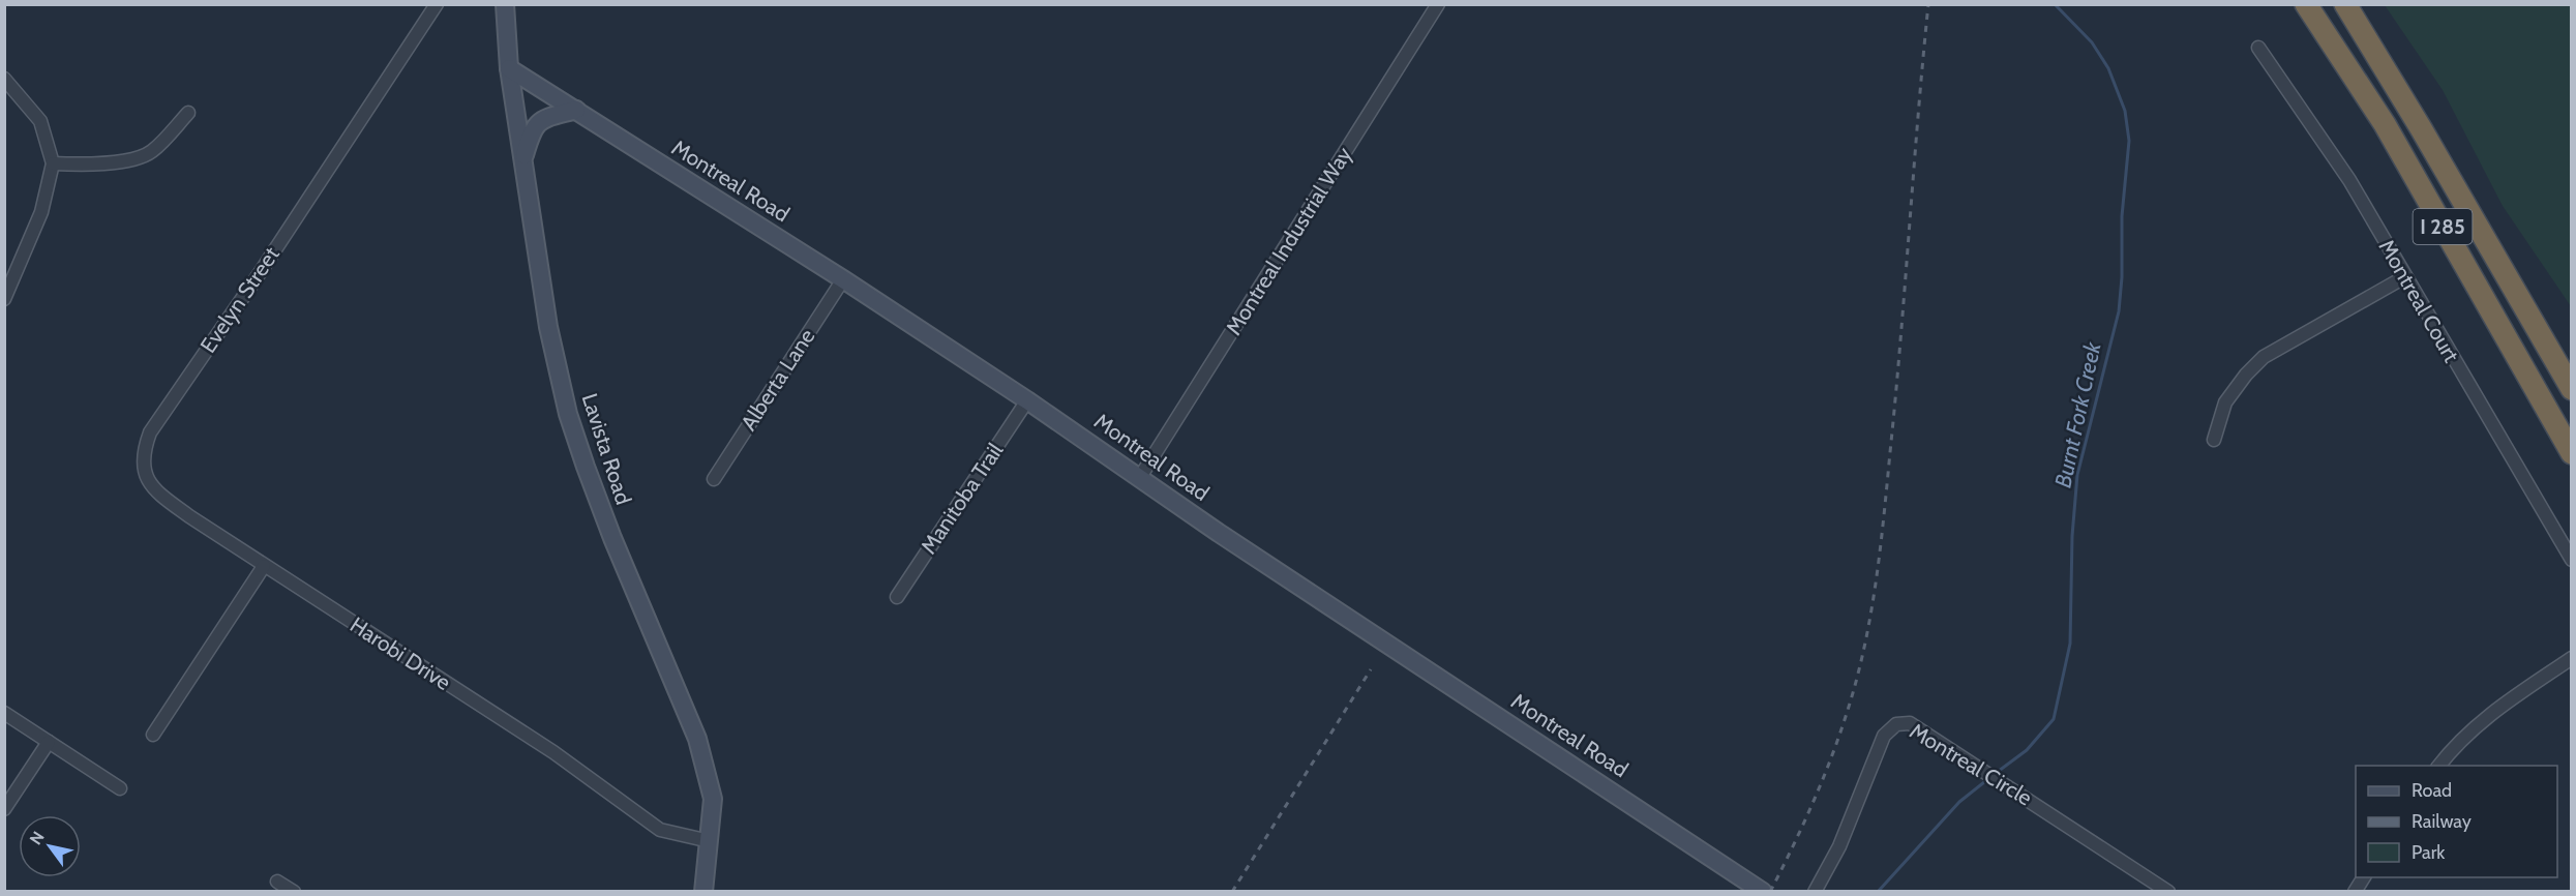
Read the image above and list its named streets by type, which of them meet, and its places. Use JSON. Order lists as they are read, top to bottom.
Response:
{
  "streets": {
    "highway": ["I 285"],
    "street": [
      "Montreal Road",
      "Montreal Industrial Way",
      "Evelyn Street",
      "Montreal Court",
      "Alberta Lane",
      "Lavista Road",
      "Manitoba Trail",
      "Harobi Drive",
      "Montreal Circle"
    ]
  },
  "crossings": [
    ["Montreal Road", "Montreal Industrial Way"],
    ["Montreal Road", "Alberta Lane"],
    ["Montreal Road", "Lavista Road"],
    ["Montreal Road", "Manitoba Trail"],
    ["Evelyn Street", "Harobi Drive"],
    ["Lavista Road", "Harobi Drive"]
  ],
  "water": ["Burnt Fork Creek"],
  "legend": ["Road", "Railway", "Park"],
  "north": "top left"
}
